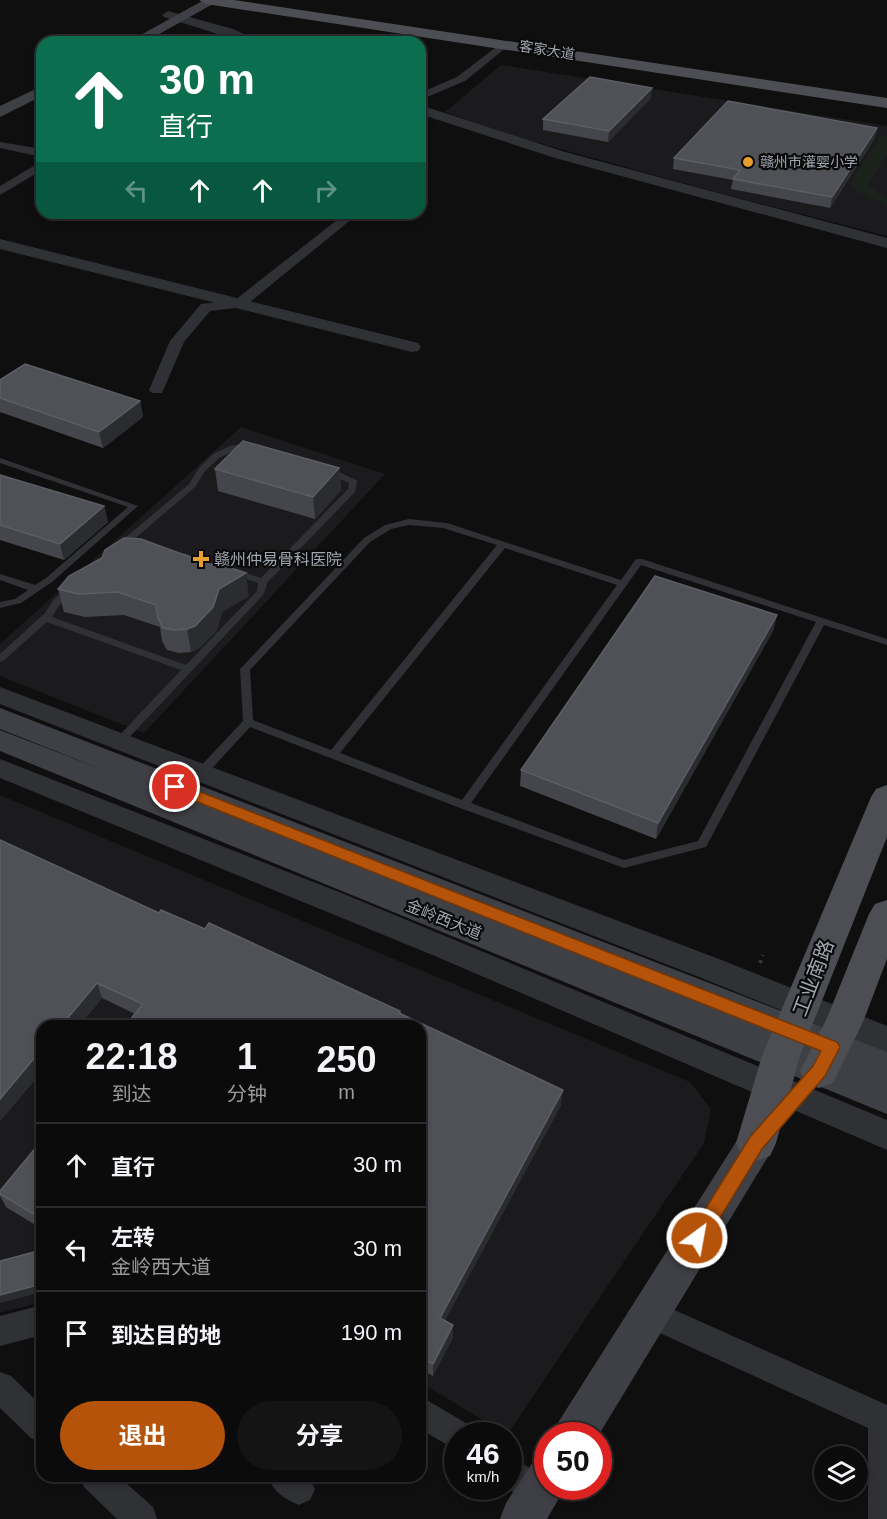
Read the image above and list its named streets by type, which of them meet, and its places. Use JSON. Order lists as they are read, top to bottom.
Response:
{
  "streets": {
    "main road": ["客家大道", "金岭西大道", "工业南路"]
  },
  "crossings": [
    ["金岭西大道", "工业南路"]
  ],
  "places": {
    "other": ["赣州市灌婴小学"],
    "health": ["赣州仲易骨科医院"]
  },
  "page": {
    "turn": ["30 m", "直行"],
    "eta": [
      "22:18",
      "到达",
      "1",
      "分钟",
      "250",
      "m"
    ],
    "list": [
      {
        "name": "直行",
        "value": "30 m"
      },
      {
        "name": "左转",
        "note": "金岭西大道",
        "value": "30 m"
      },
      {
        "name": "到达目的地",
        "value": "190 m"
      }
    ],
    "buttons": ["退出", "分享"],
    "speed": "46 km/h",
    "limit": "50"
  }
}
